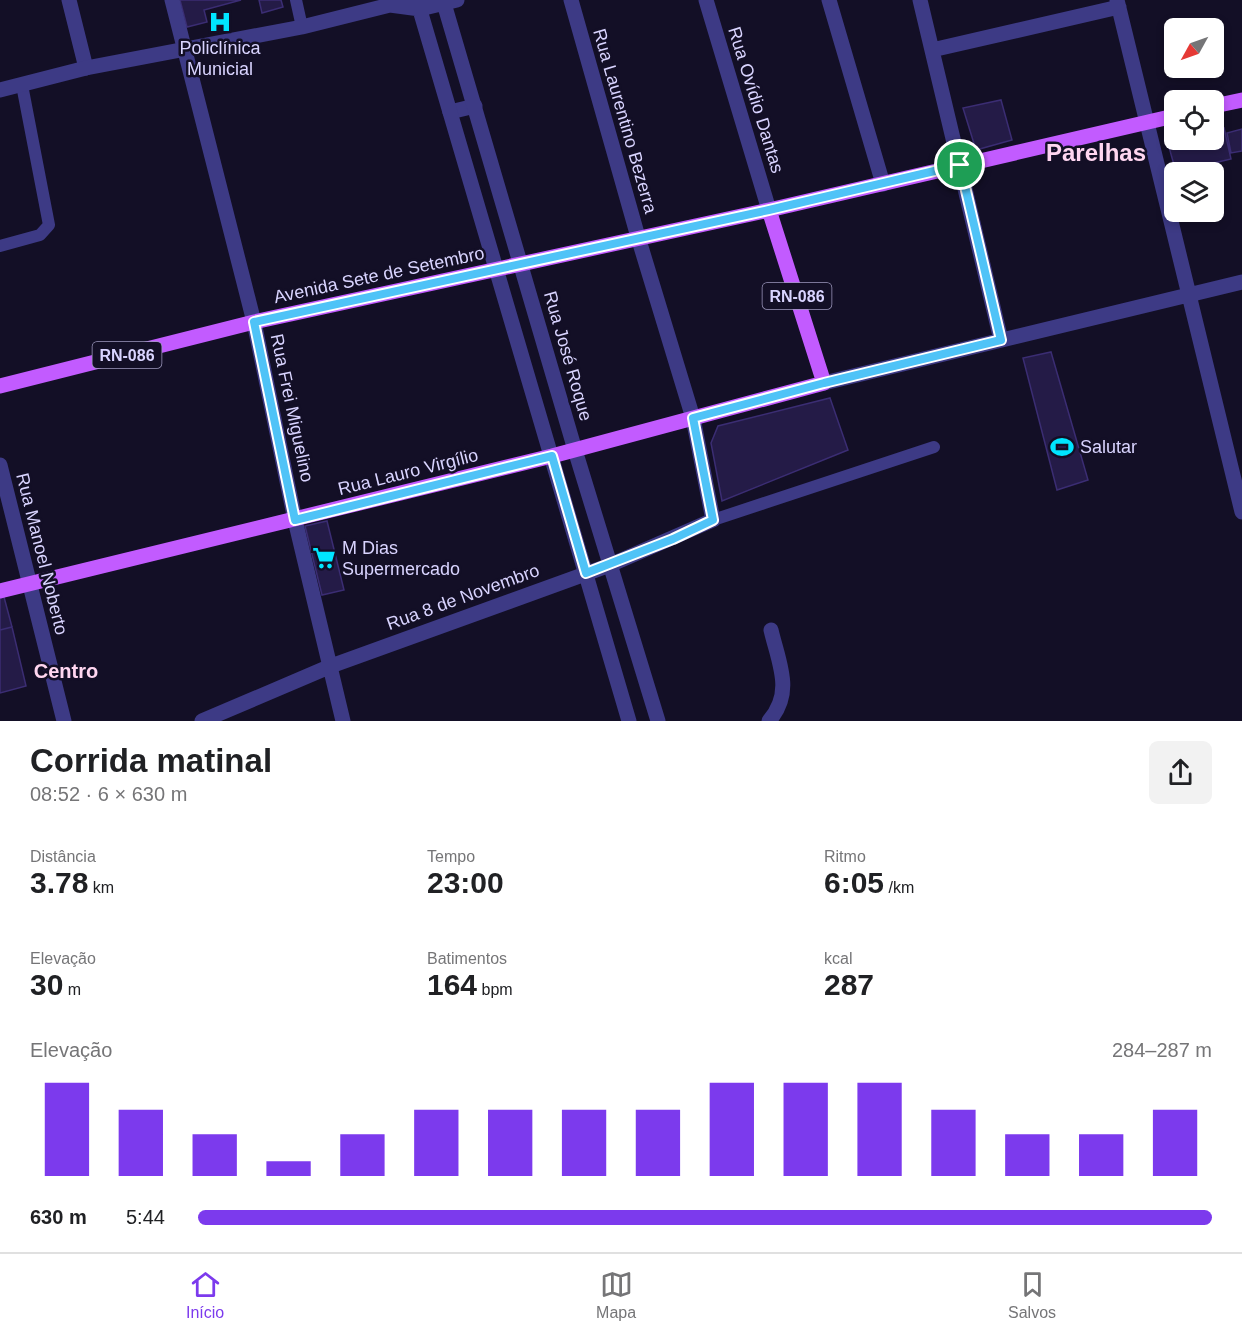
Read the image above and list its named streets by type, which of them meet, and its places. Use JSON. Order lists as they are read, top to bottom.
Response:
{
  "streets": {
    "main road": ["Avenida Sete de Setembro", "RN-086", "Rua Lauro Virgílio"],
    "street": [
      "Rua Ovídio Dantas",
      "Rua Laurentino Bezerra",
      "Rua José Roque",
      "Rua Frei Miguelino",
      "Rua Manoel Noberto",
      "Rua 8 de Novembro"
    ]
  },
  "crossings": [
    ["Rua Ovídio Dantas", "Avenida Sete de Setembro"],
    ["Rua Ovídio Dantas", "RN-086"],
    ["Rua Laurentino Bezerra", "Avenida Sete de Setembro"],
    ["Rua Laurentino Bezerra", "Rua Lauro Virgílio"],
    ["Rua Laurentino Bezerra", "Rua 8 de Novembro"],
    ["Avenida Sete de Setembro", "RN-086"],
    ["Avenida Sete de Setembro", "Rua José Roque"],
    ["Avenida Sete de Setembro", "Rua Frei Miguelino"],
    ["RN-086", "Rua Lauro Virgílio"],
    ["Rua José Roque", "Rua Lauro Virgílio"],
    ["Rua José Roque", "Rua 8 de Novembro"],
    ["Rua Frei Miguelino", "Rua Lauro Virgílio"],
    ["Rua Frei Miguelino", "Rua 8 de Novembro"],
    ["Rua Lauro Virgílio", "Rua Manoel Noberto"]
  ],
  "districts": ["Parelhas", "Centro"],
  "places": {
    "hospital": ["Policlínica Municial"],
    "sports": ["Salutar"],
    "supermarket": ["M Dias Supermercado"]
  },
  "north": "bottom left",
  "page": {
    "heading": ["Corrida matinal", "08:52 · 6 × 630 m"],
    "stats": [
      ["Distância", "3.78 km"],
      ["Tempo", "23:00"],
      ["Ritmo", "6:05 /km"],
      ["Elevação", "30 m"],
      ["Batimentos", "164 bpm"],
      ["kcal", "287"]
    ],
    "chart": ["Elevação", "284–287 m"],
    "list": [
      {
        "name": "630 m",
        "note": "5:44"
      }
    ],
    "tabs": ["Início", "Mapa", "Salvos"]
  }
}
